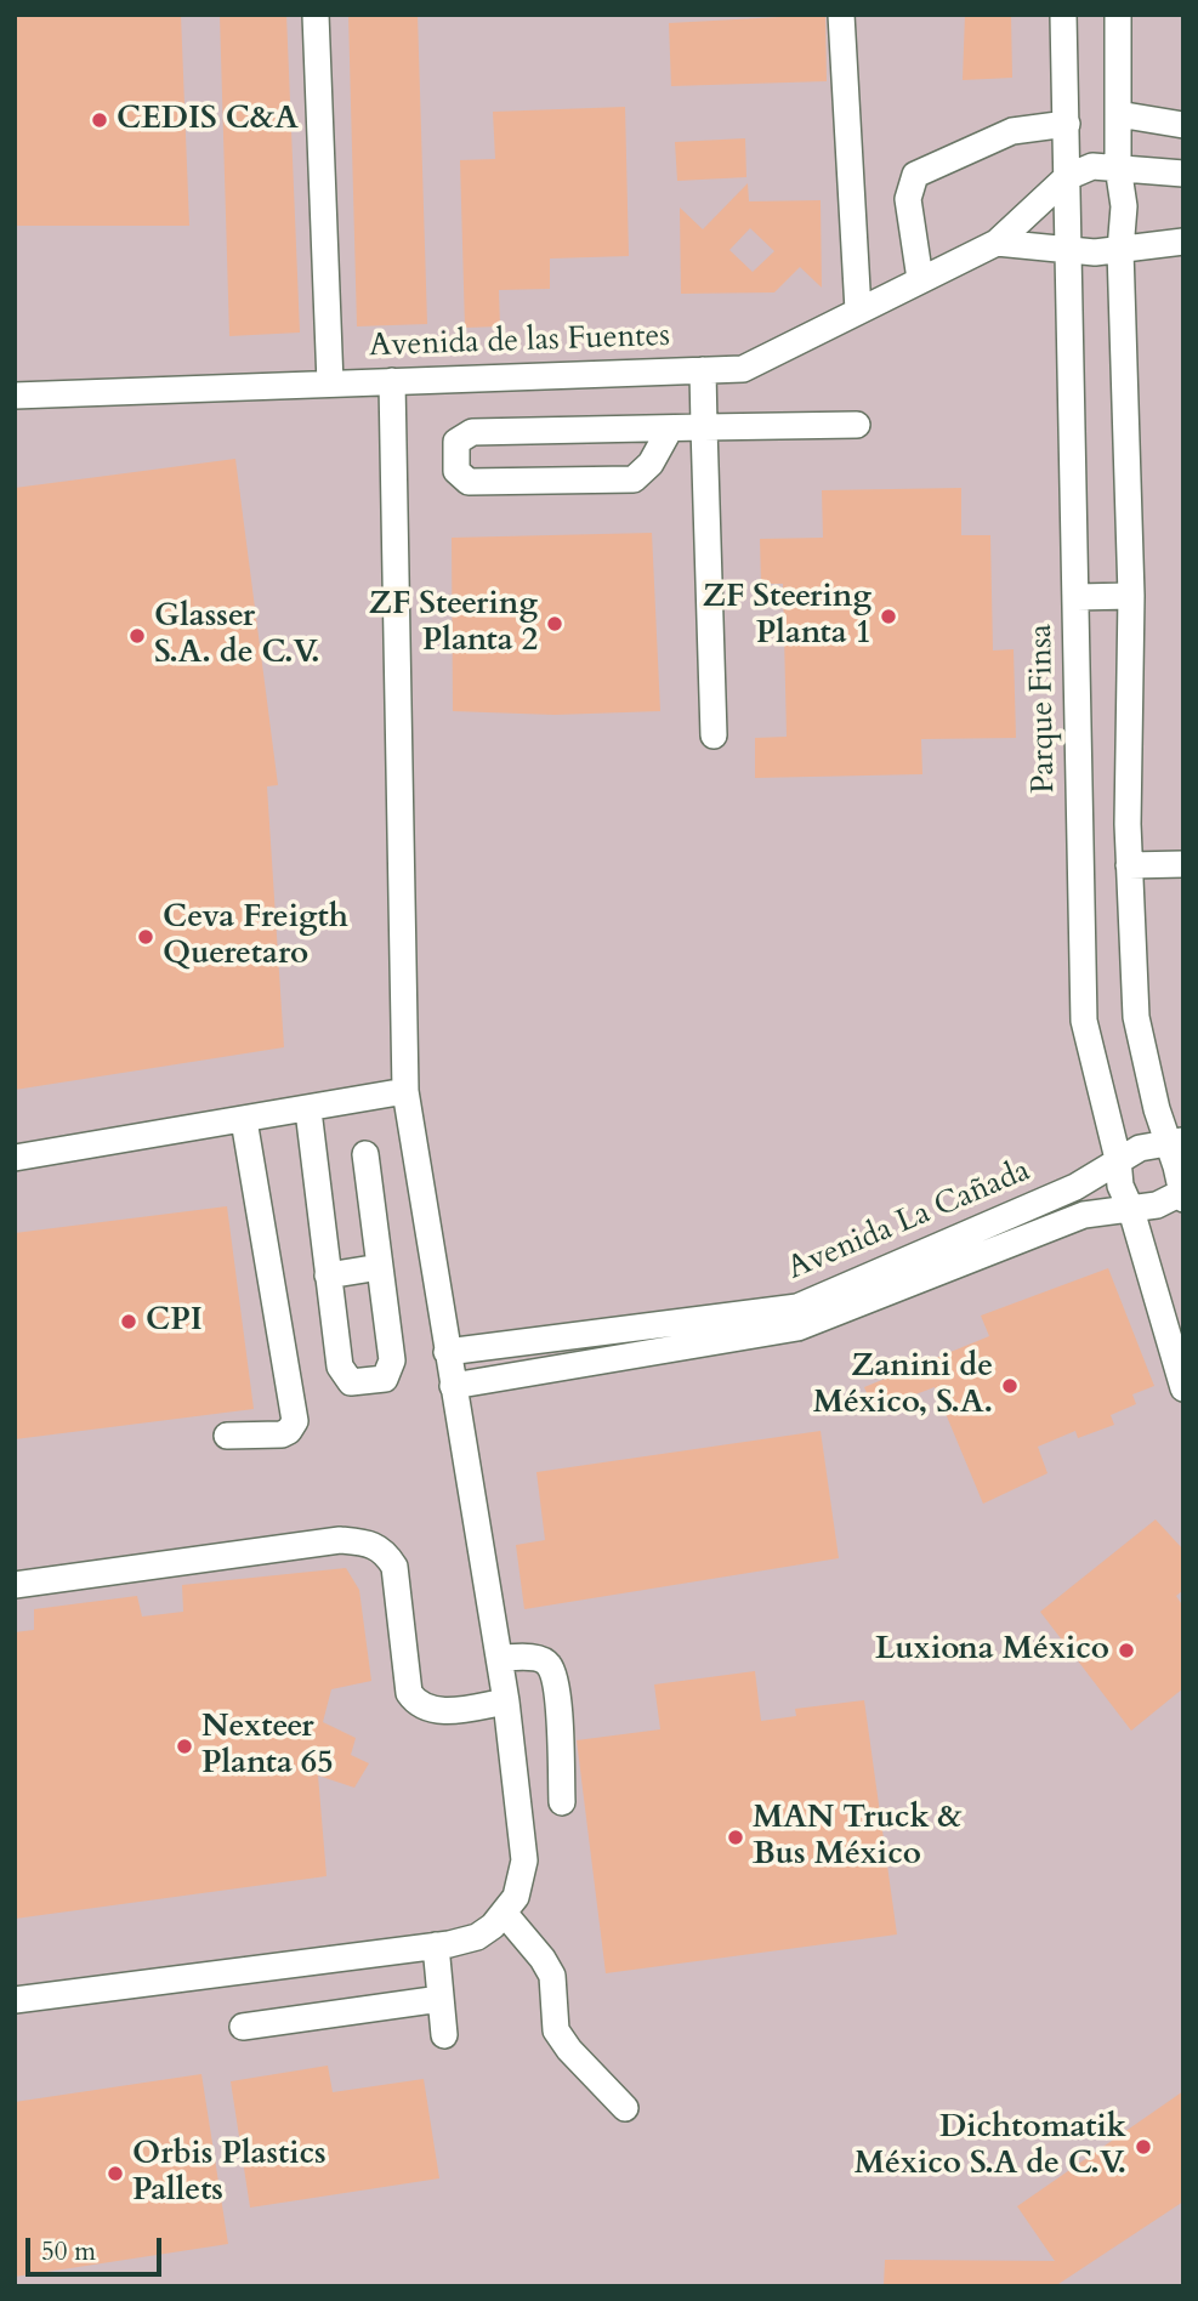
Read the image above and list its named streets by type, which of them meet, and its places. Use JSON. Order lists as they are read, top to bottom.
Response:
{
  "streets": {
    "street": ["Avenida de las Fuentes", "Parque Finsa", "Avenida La Cañada"]
  },
  "crossings": [
    ["Avenida de las Fuentes", "Parque Finsa"],
    ["Parque Finsa", "Avenida La Cañada"]
  ],
  "places": [
    "CEDIS C&A",
    "ZF Steering Planta 1",
    "ZF Steering Planta 2",
    "Glasser S.A. de C.V.",
    "Ceva Freigth Queretaro",
    "CPI",
    "Zanini de México, S.A.",
    "Luxiona México",
    "Nexteer Planta 65",
    "MAN Truck & Bus México",
    "Dichtomatik México S.A de C.V.",
    "Orbis Plastics Pallets"
  ],
  "scale_bar": "50 m"
}
